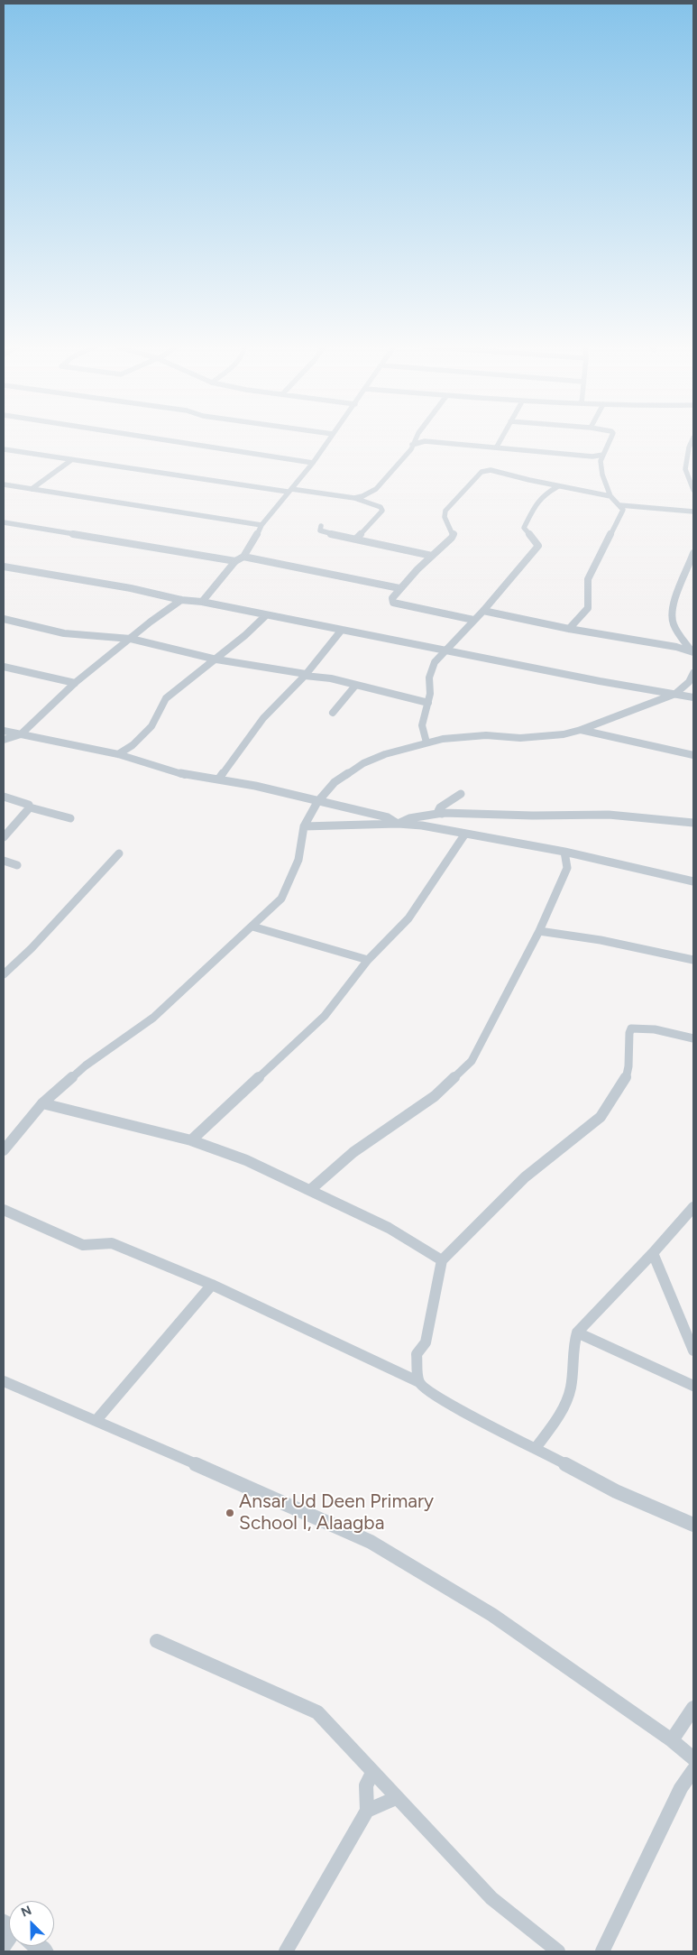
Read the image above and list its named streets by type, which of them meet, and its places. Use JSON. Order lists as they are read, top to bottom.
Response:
{
  "places": ["Ansar Ud Deen Primary School I, Alaagba"],
  "north": "top left"
}
